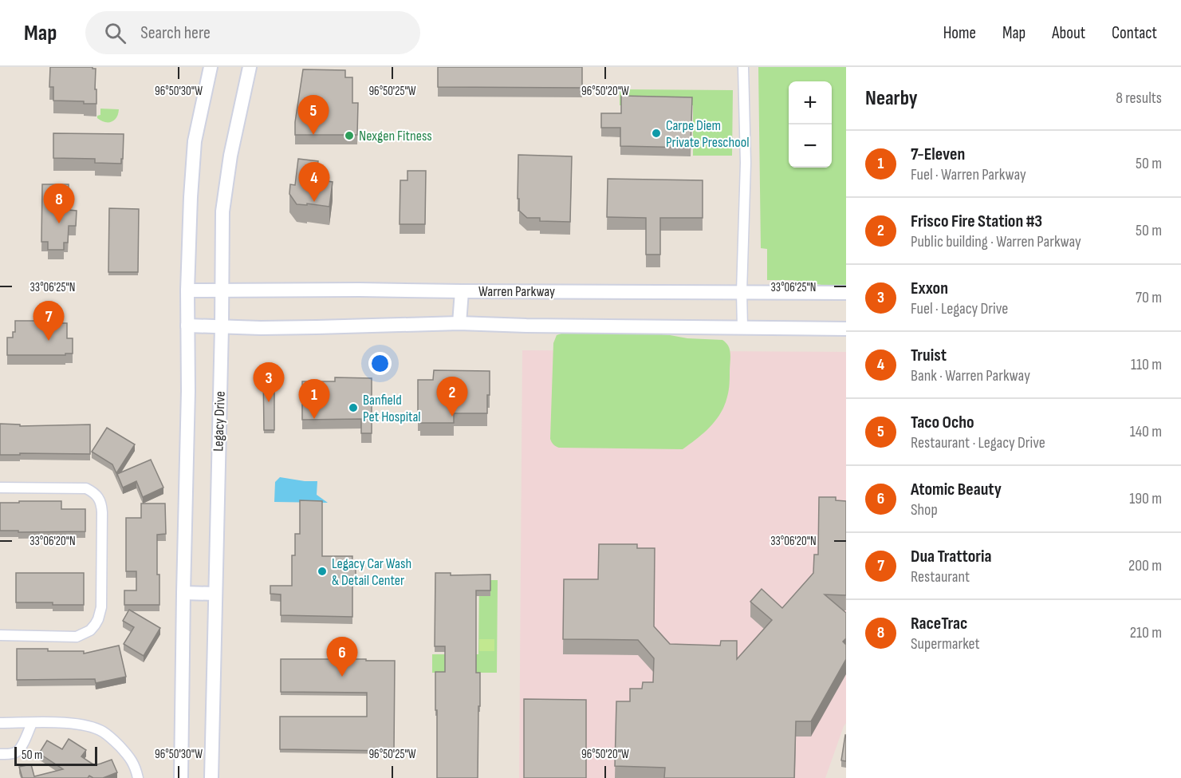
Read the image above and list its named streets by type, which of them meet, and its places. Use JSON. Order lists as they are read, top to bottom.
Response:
{
  "streets": {
    "main road": ["Warren Parkway", "Legacy Drive"]
  },
  "crossings": [
    ["Warren Parkway", "Legacy Drive"]
  ],
  "places": [
    "Carpe Diem Private Preschool",
    "Nexgen Fitness",
    "Banfield Pet Hospital",
    "Legacy Car Wash & Detail Center"
  ],
  "scale_bar": "50 m",
  "page": {
    "header": "Map",
    "search": "Search here",
    "nav": [
      "Home",
      "Map",
      "About",
      "Contact"
    ],
    "heading": ["Nearby", "8 results"],
    "map_buttons": ["+", "−"],
    "pins": [
      "5",
      "4",
      "8",
      "7",
      "3",
      "2",
      "1",
      "6"
    ],
    "list": [
      {
        "mark": "1",
        "name": "7-Eleven",
        "note": "Fuel · Warren Parkway",
        "value": "50 m"
      },
      {
        "mark": "2",
        "name": "Frisco Fire Station #3",
        "note": "Public building · Warren Parkway",
        "value": "50 m"
      },
      {
        "mark": "3",
        "name": "Exxon",
        "note": "Fuel · Legacy Drive",
        "value": "70 m"
      },
      {
        "mark": "4",
        "name": "Truist",
        "note": "Bank · Warren Parkway",
        "value": "110 m"
      },
      {
        "mark": "5",
        "name": "Taco Ocho",
        "note": "Restaurant · Legacy Drive",
        "value": "140 m"
      },
      {
        "mark": "6",
        "name": "Atomic Beauty",
        "note": "Shop",
        "value": "190 m"
      },
      {
        "mark": "7",
        "name": "Dua Trattoria",
        "note": "Restaurant",
        "value": "200 m"
      },
      {
        "mark": "8",
        "name": "RaceTrac",
        "note": "Supermarket",
        "value": "210 m"
      }
    ],
    "scale": "50 m"
  },
  "coordinates": [
    "96°50'30\"W",
    "96°50'25\"W",
    "96°50'20\"W",
    "33°06'25\"N",
    "33°06'20\"N"
  ]
}
